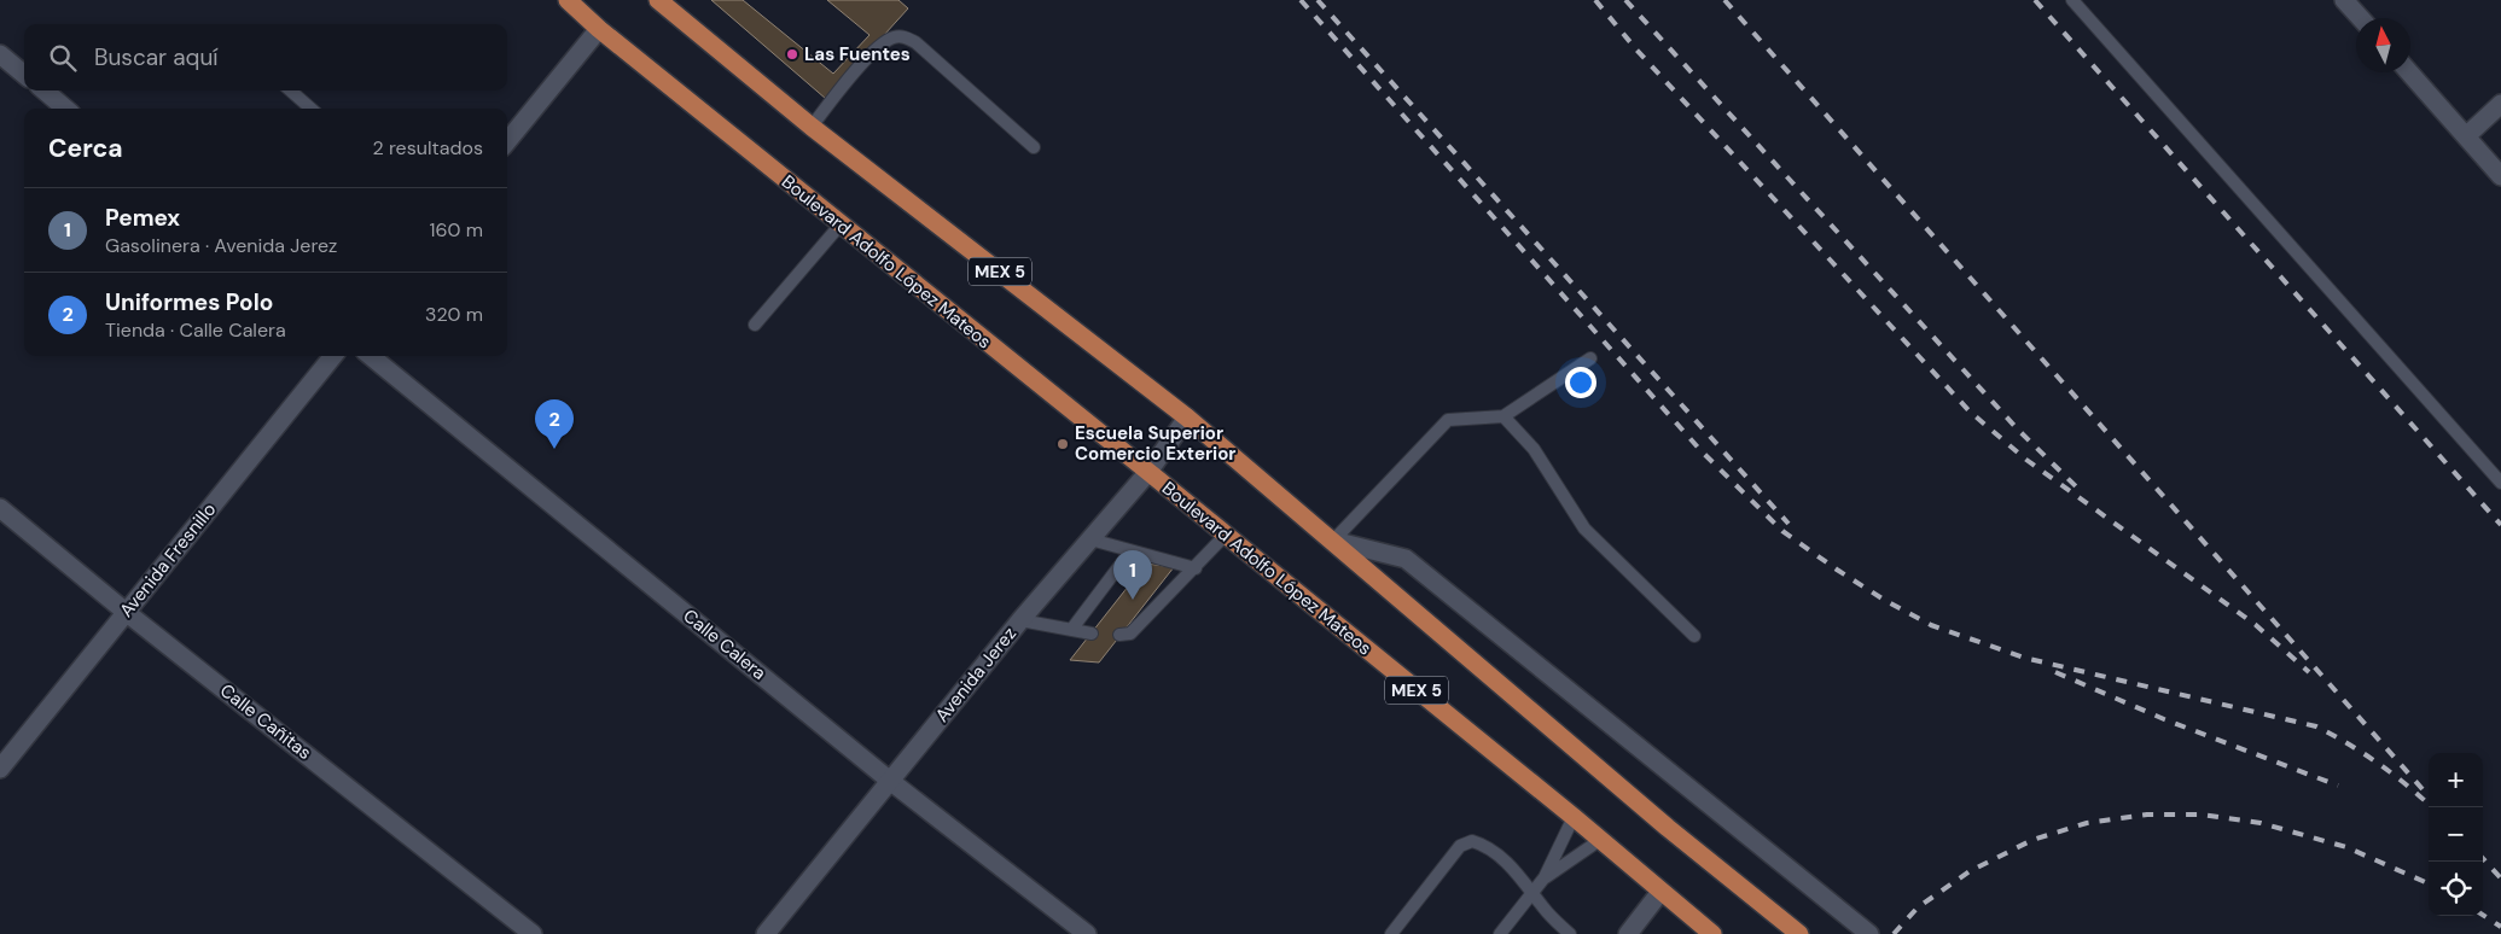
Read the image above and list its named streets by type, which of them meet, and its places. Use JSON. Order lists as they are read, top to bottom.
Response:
{
  "streets": {
    "main road": ["Boulevard Adolfo López Mateos", "MEX 5"],
    "street": [
      "Avenida Fresnillo",
      "Calle Calera",
      "Avenida Jerez",
      "Calle Cañitas"
    ]
  },
  "crossings": [
    ["Boulevard Adolfo López Mateos", "Avenida Jerez"],
    ["MEX 5", "Avenida Jerez"],
    ["Avenida Fresnillo", "Calle Cañitas"],
    ["Calle Calera", "Avenida Jerez"]
  ],
  "places": ["Las Fuentes", "Escuela Superior Comercio Exterior"],
  "north": "top",
  "page": {
    "search": "Buscar aquí",
    "heading": ["Cerca", "2 resultados"],
    "list": [
      {
        "mark": "1",
        "name": "Pemex",
        "note": "Gasolinera · Avenida Jerez",
        "value": "160 m"
      },
      {
        "mark": "2",
        "name": "Uniformes Polo",
        "note": "Tienda · Calle Calera",
        "value": "320 m"
      }
    ],
    "pins": ["2", "1"],
    "map_buttons": ["+", "−"]
  }
}
